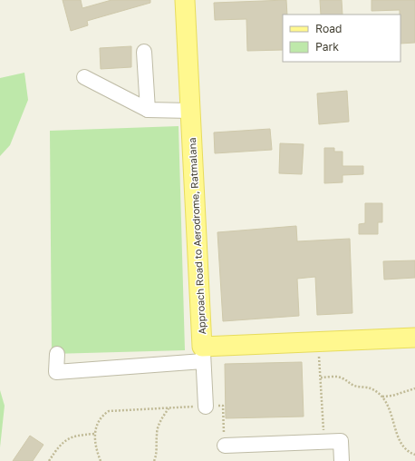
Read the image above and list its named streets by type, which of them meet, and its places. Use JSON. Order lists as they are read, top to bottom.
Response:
{
  "streets": {
    "main road": ["Approach Road to Aerodrome, Ratmalana"]
  },
  "legend": ["Road", "Park"]
}
